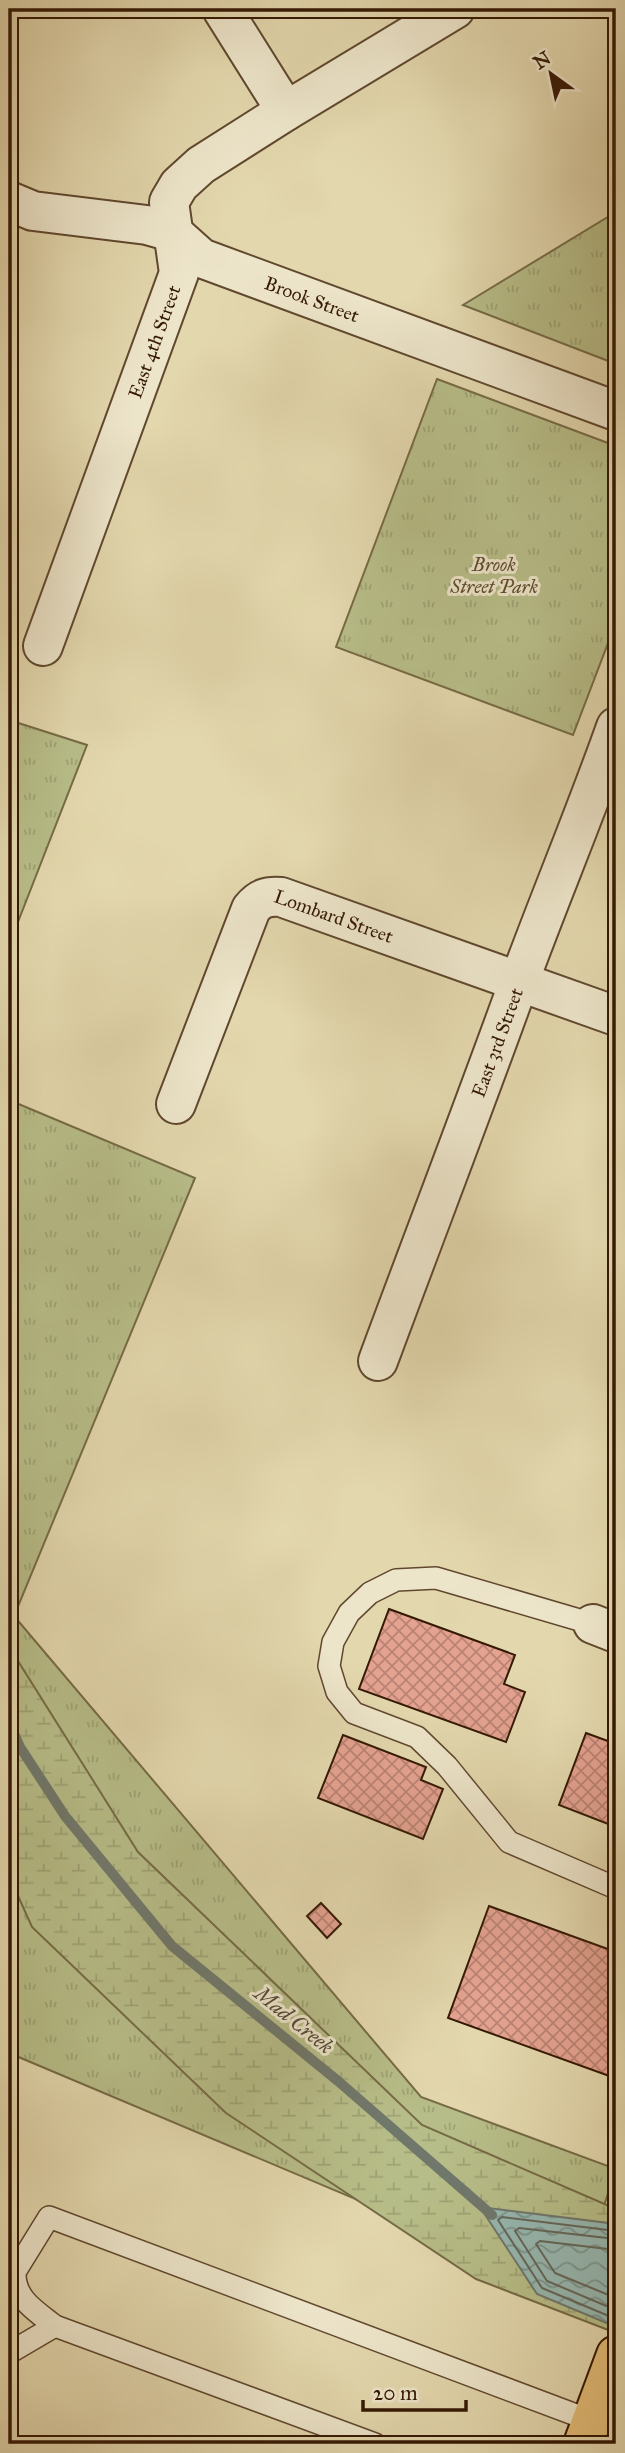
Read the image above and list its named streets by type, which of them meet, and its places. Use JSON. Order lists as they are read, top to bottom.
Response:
{
  "streets": {
    "street": [
      "Brook Street",
      "East 4th Street",
      "Lombard Street",
      "East 3rd Street"
    ]
  },
  "crossings": [
    ["Brook Street", "East 4th Street"],
    ["Lombard Street", "East 3rd Street"]
  ],
  "water": ["Mad Creek"],
  "parks": ["Brook Street Park"],
  "scale_bar": "20 m",
  "north": "top left"
}
